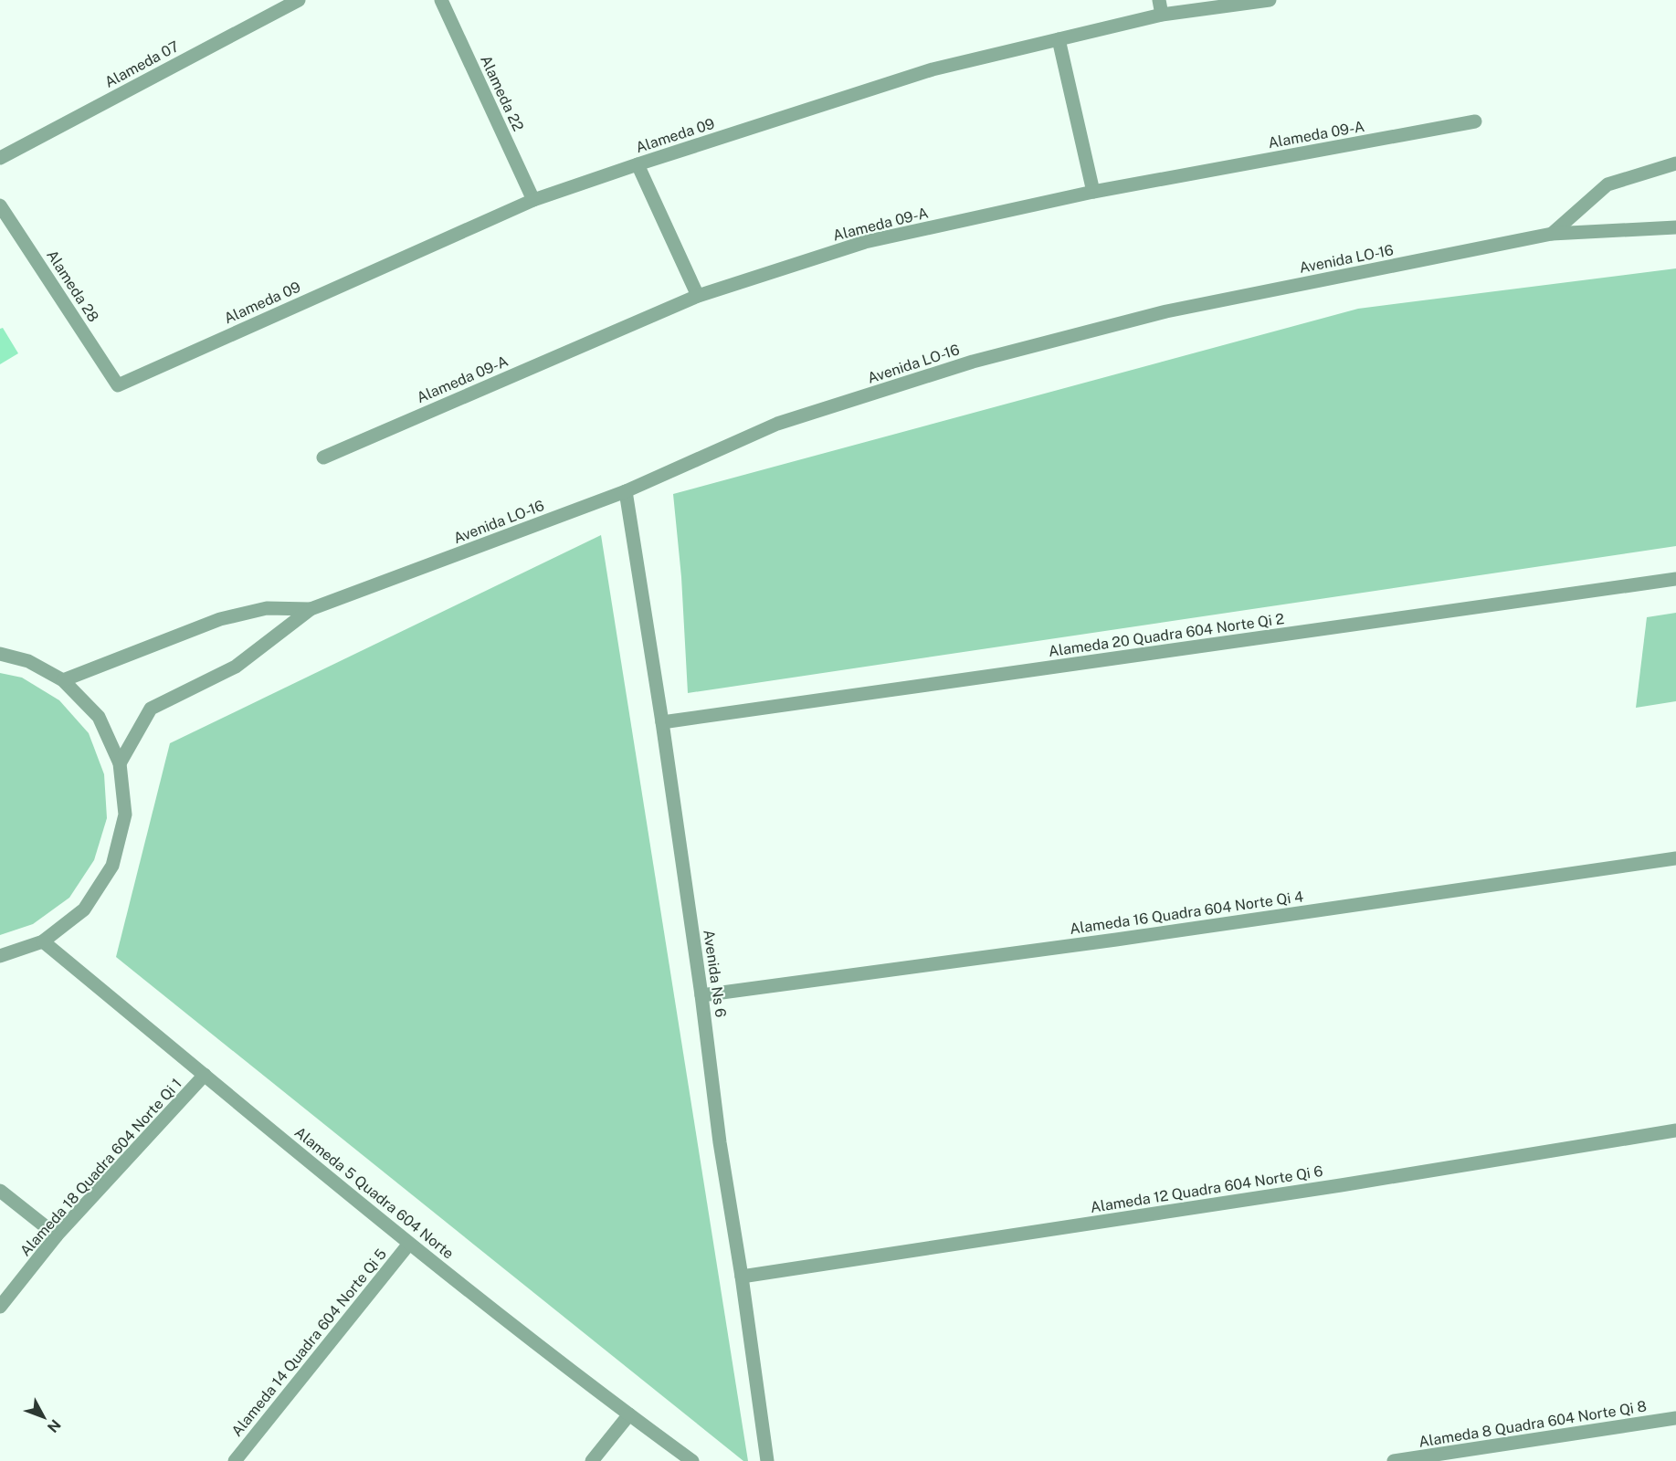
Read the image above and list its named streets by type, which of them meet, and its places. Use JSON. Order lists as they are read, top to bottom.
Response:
{
  "streets": {
    "street": [
      "Alameda 07",
      "Alameda 22",
      "Alameda 09-A",
      "Alameda 09",
      "Avenida LO-16",
      "Alameda 28",
      "Alameda 20 Quadra 604 Norte Qi 2",
      "Alameda 16 Quadra 604 Norte Qi 4",
      "Avenida Ns 6",
      "Alameda 18 Quadra 604 Norte Qi 1",
      "Alameda 12 Quadra 604 Norte Qi 6",
      "Alameda 5 Quadra 604 Norte",
      "Alameda 14 Quadra 604 Norte Qi 5",
      "Alameda 8 Quadra 604 Norte Qi 8"
    ]
  },
  "crossings": [
    ["Alameda 22", "Alameda 09"],
    ["Alameda 09", "Alameda 28"],
    ["Avenida LO-16", "Avenida Ns 6"],
    ["Alameda 20 Quadra 604 Norte Qi 2", "Avenida Ns 6"],
    ["Alameda 16 Quadra 604 Norte Qi 4", "Avenida Ns 6"],
    ["Avenida Ns 6", "Alameda 12 Quadra 604 Norte Qi 6"],
    ["Alameda 18 Quadra 604 Norte Qi 1", "Alameda 5 Quadra 604 Norte"],
    ["Alameda 5 Quadra 604 Norte", "Alameda 14 Quadra 604 Norte Qi 5"]
  ],
  "north": "bottom right"
}
